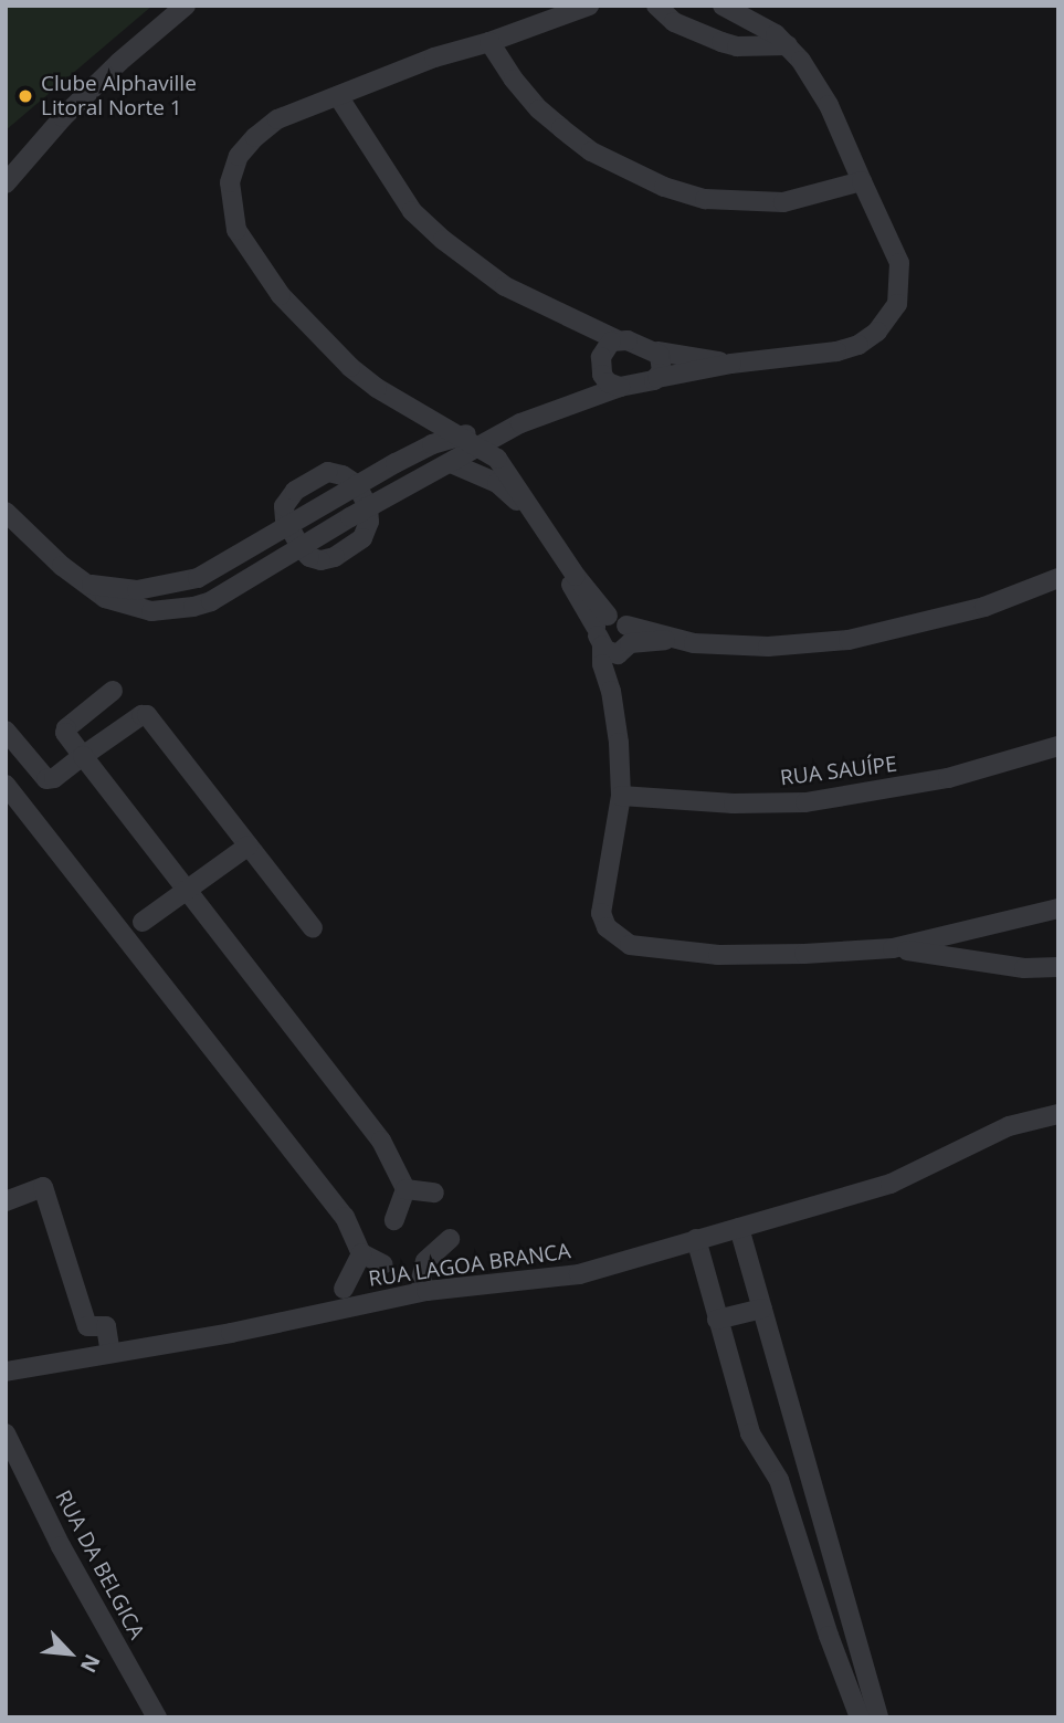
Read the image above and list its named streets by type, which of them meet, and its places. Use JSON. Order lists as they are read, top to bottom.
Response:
{
  "streets": {
    "street": ["RUA SAUÍPE", "RUA LAGOA BRANCA", "RUA DA BELGICA"]
  },
  "places": ["Clube Alphaville Litoral Norte 1"],
  "north": "bottom right"
}
